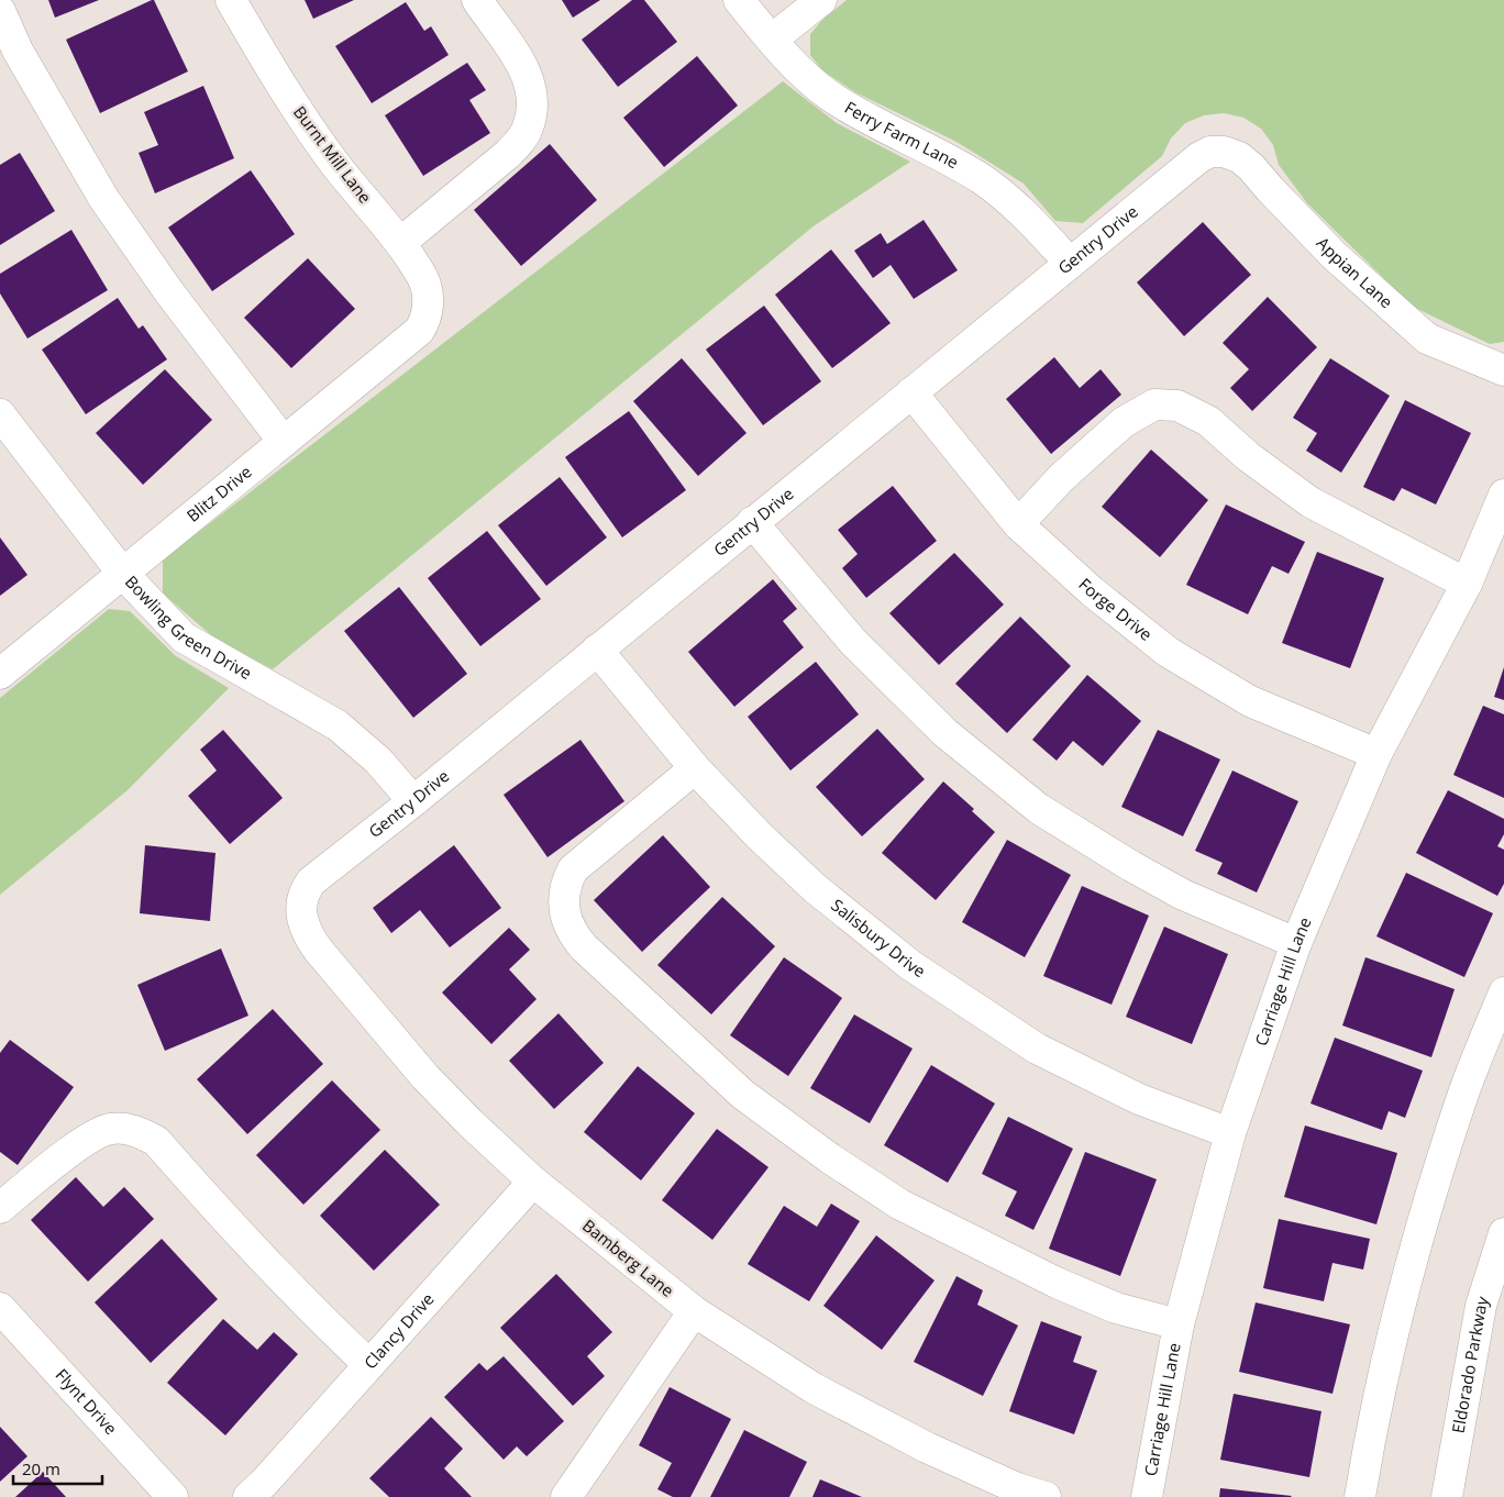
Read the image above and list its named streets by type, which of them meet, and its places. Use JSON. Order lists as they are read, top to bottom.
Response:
{
  "streets": {
    "street": [
      "Ferry Farm Lane",
      "Burnt Mill Lane",
      "Gentry Drive",
      "Appian Lane",
      "Blitz Drive",
      "Forge Drive",
      "Bowling Green Drive",
      "Salisbury Drive",
      "Carriage Hill Lane",
      "Bamberg Lane",
      "Clancy Drive",
      "Eldorado Parkway",
      "Flynt Drive"
    ]
  },
  "crossings": [
    ["Ferry Farm Lane", "Gentry Drive"],
    ["Burnt Mill Lane", "Blitz Drive"],
    ["Gentry Drive", "Appian Lane"],
    ["Gentry Drive", "Forge Drive"],
    ["Gentry Drive", "Bowling Green Drive"],
    ["Gentry Drive", "Salisbury Drive"],
    ["Gentry Drive", "Bamberg Lane"],
    ["Blitz Drive", "Bowling Green Drive"],
    ["Forge Drive", "Carriage Hill Lane"],
    ["Salisbury Drive", "Carriage Hill Lane"],
    ["Bamberg Lane", "Clancy Drive"]
  ],
  "scale_bar": "20 m"
}
